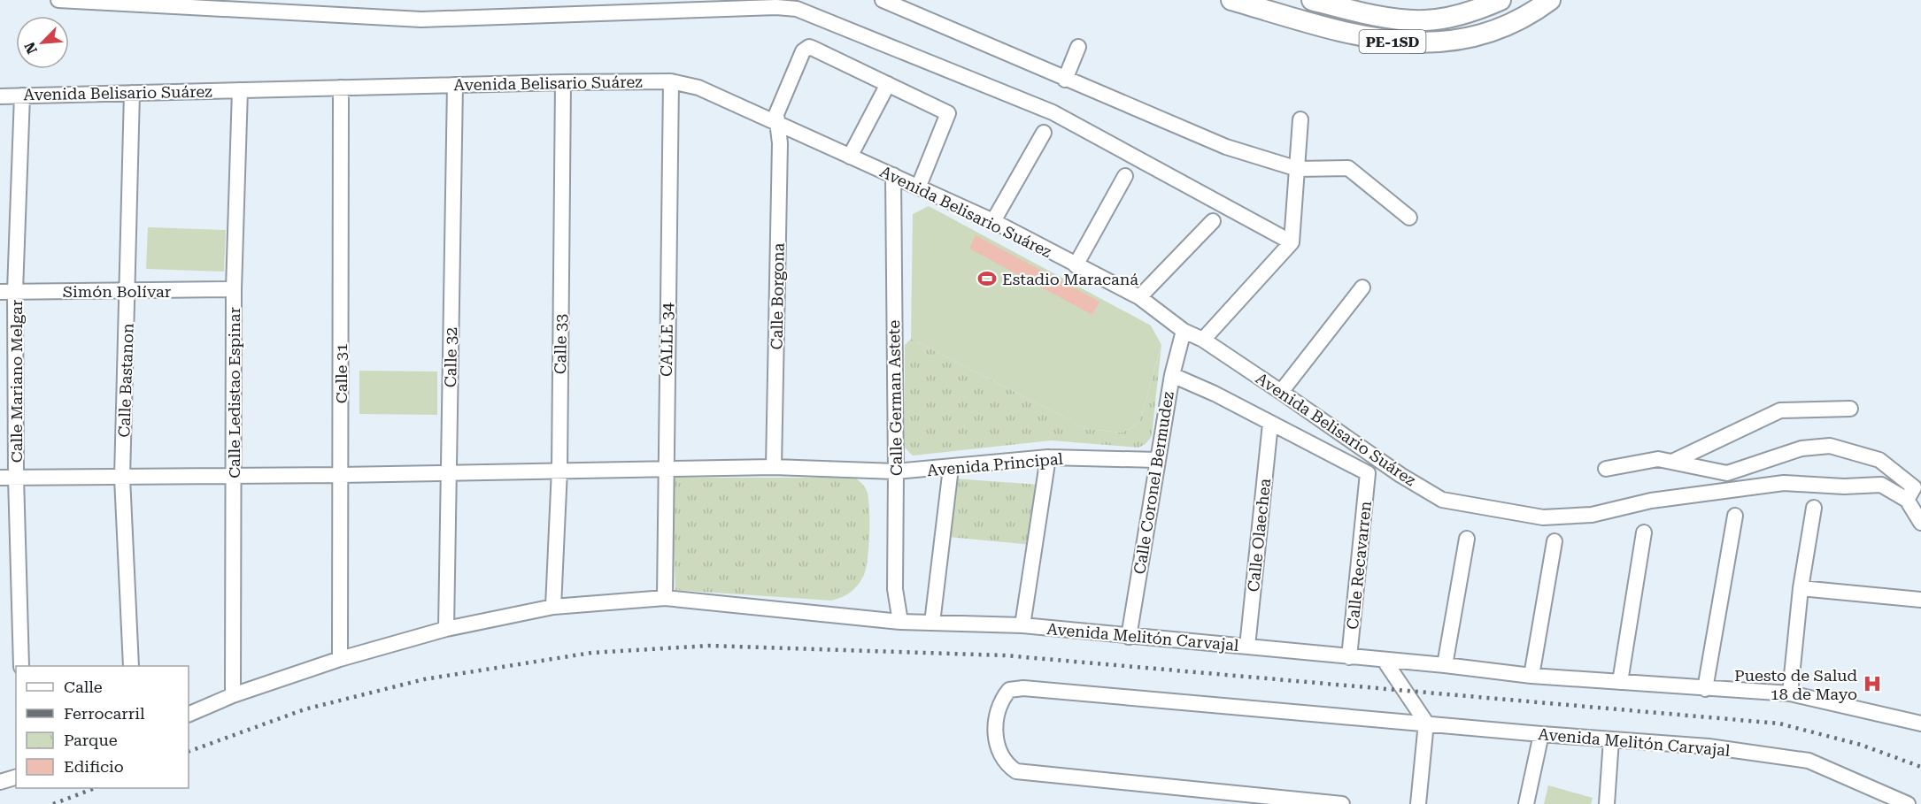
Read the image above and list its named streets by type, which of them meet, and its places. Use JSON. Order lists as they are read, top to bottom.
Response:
{
  "streets": {
    "highway": ["PE-1SD"],
    "street": [
      "Avenida Belisario Suárez",
      "Simón Bolívar",
      "Calle Borgona",
      "CALLE 34",
      "Calle 33",
      "Calle 32",
      "Calle 31",
      "Calle Bastanon",
      "Calle Mariano Melgar",
      "Calle Ledistao Espinar",
      "Calle German Astete",
      "Avenida Principal",
      "Calle Coronel Bermudez",
      "Calle Olaechea",
      "Calle Recavarren",
      "Avenida Melitón Carvajal"
    ]
  },
  "crossings": [
    ["Avenida Belisario Suárez", "Calle Borgona"],
    ["Avenida Belisario Suárez", "CALLE 34"],
    ["Avenida Belisario Suárez", "Calle 33"],
    ["Avenida Belisario Suárez", "Calle 32"],
    ["Avenida Belisario Suárez", "Calle 31"],
    ["Avenida Belisario Suárez", "Calle Bastanon"],
    ["Avenida Belisario Suárez", "Calle Mariano Melgar"],
    ["Avenida Belisario Suárez", "Calle Ledistao Espinar"],
    ["Avenida Belisario Suárez", "Calle German Astete"],
    ["Avenida Belisario Suárez", "Calle Coronel Bermudez"],
    ["Simón Bolívar", "Calle Bastanon"],
    ["Simón Bolívar", "Calle Mariano Melgar"],
    ["Simón Bolívar", "Calle Ledistao Espinar"],
    ["Calle Borgona", "Avenida Principal"],
    ["CALLE 34", "Avenida Principal"],
    ["CALLE 34", "Avenida Melitón Carvajal"],
    ["Calle 33", "Avenida Principal"],
    ["Calle 33", "Avenida Melitón Carvajal"],
    ["Calle 32", "Avenida Principal"],
    ["Calle 32", "Avenida Melitón Carvajal"],
    ["Calle 31", "Avenida Principal"],
    ["Calle 31", "Avenida Melitón Carvajal"],
    ["Calle Bastanon", "Avenida Principal"],
    ["Calle Mariano Melgar", "Avenida Principal"],
    ["Calle Ledistao Espinar", "Avenida Principal"],
    ["Calle Ledistao Espinar", "Avenida Melitón Carvajal"],
    ["Calle German Astete", "Avenida Principal"],
    ["Calle German Astete", "Avenida Melitón Carvajal"],
    ["Avenida Principal", "Calle Coronel Bermudez"],
    ["Calle Coronel Bermudez", "Avenida Melitón Carvajal"],
    ["Calle Olaechea", "Calle Recavarren"],
    ["Calle Olaechea", "Avenida Melitón Carvajal"],
    ["Calle Recavarren", "Avenida Melitón Carvajal"]
  ],
  "places": {
    "sports": ["Estadio Maracaná"],
    "hospital": ["Puesto de Salud 18 de Mayo"]
  },
  "legend": [
    "Calle",
    "Ferrocarril",
    "Parque",
    "Edificio"
  ],
  "north": "bottom left"
}
